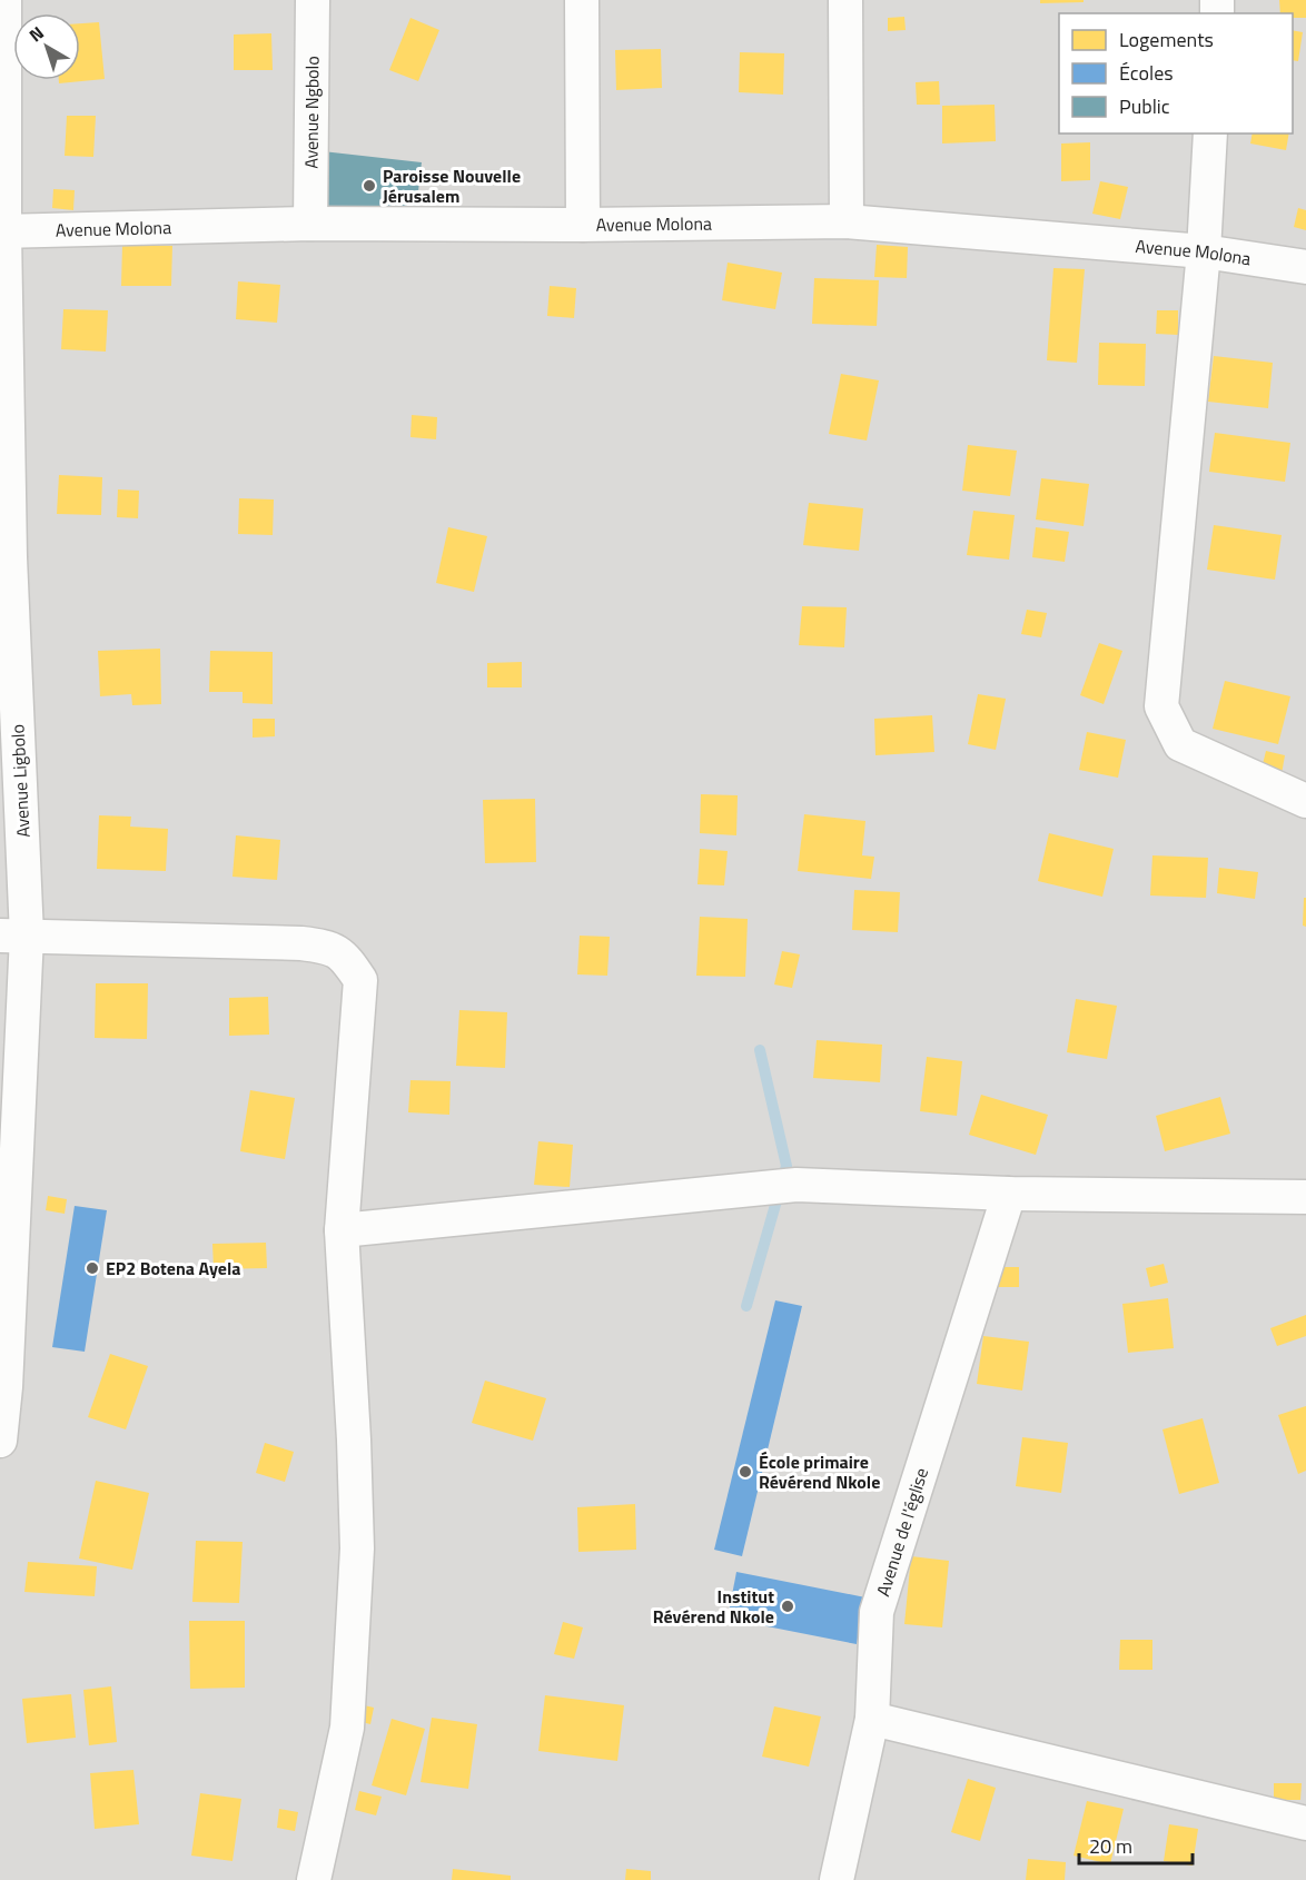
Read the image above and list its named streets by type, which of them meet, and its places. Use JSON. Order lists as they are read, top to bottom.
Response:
{
  "streets": {
    "street": [
      "Avenue Ngbolo",
      "Avenue Molona",
      "Avenue Ligbolo",
      "Avenue de l'église"
    ]
  },
  "crossings": [
    ["Avenue Ngbolo", "Avenue Molona"],
    ["Avenue Molona", "Avenue Ligbolo"]
  ],
  "places": [
    "Paroisse Nouvelle Jérusalem",
    "EP2 Botena Ayela",
    "École primaire Révérend Nkole",
    "Institut Révérend Nkole"
  ],
  "legend": ["Logements", "Écoles", "Public"],
  "scale_bar": "20 m",
  "north": "top left"
}
